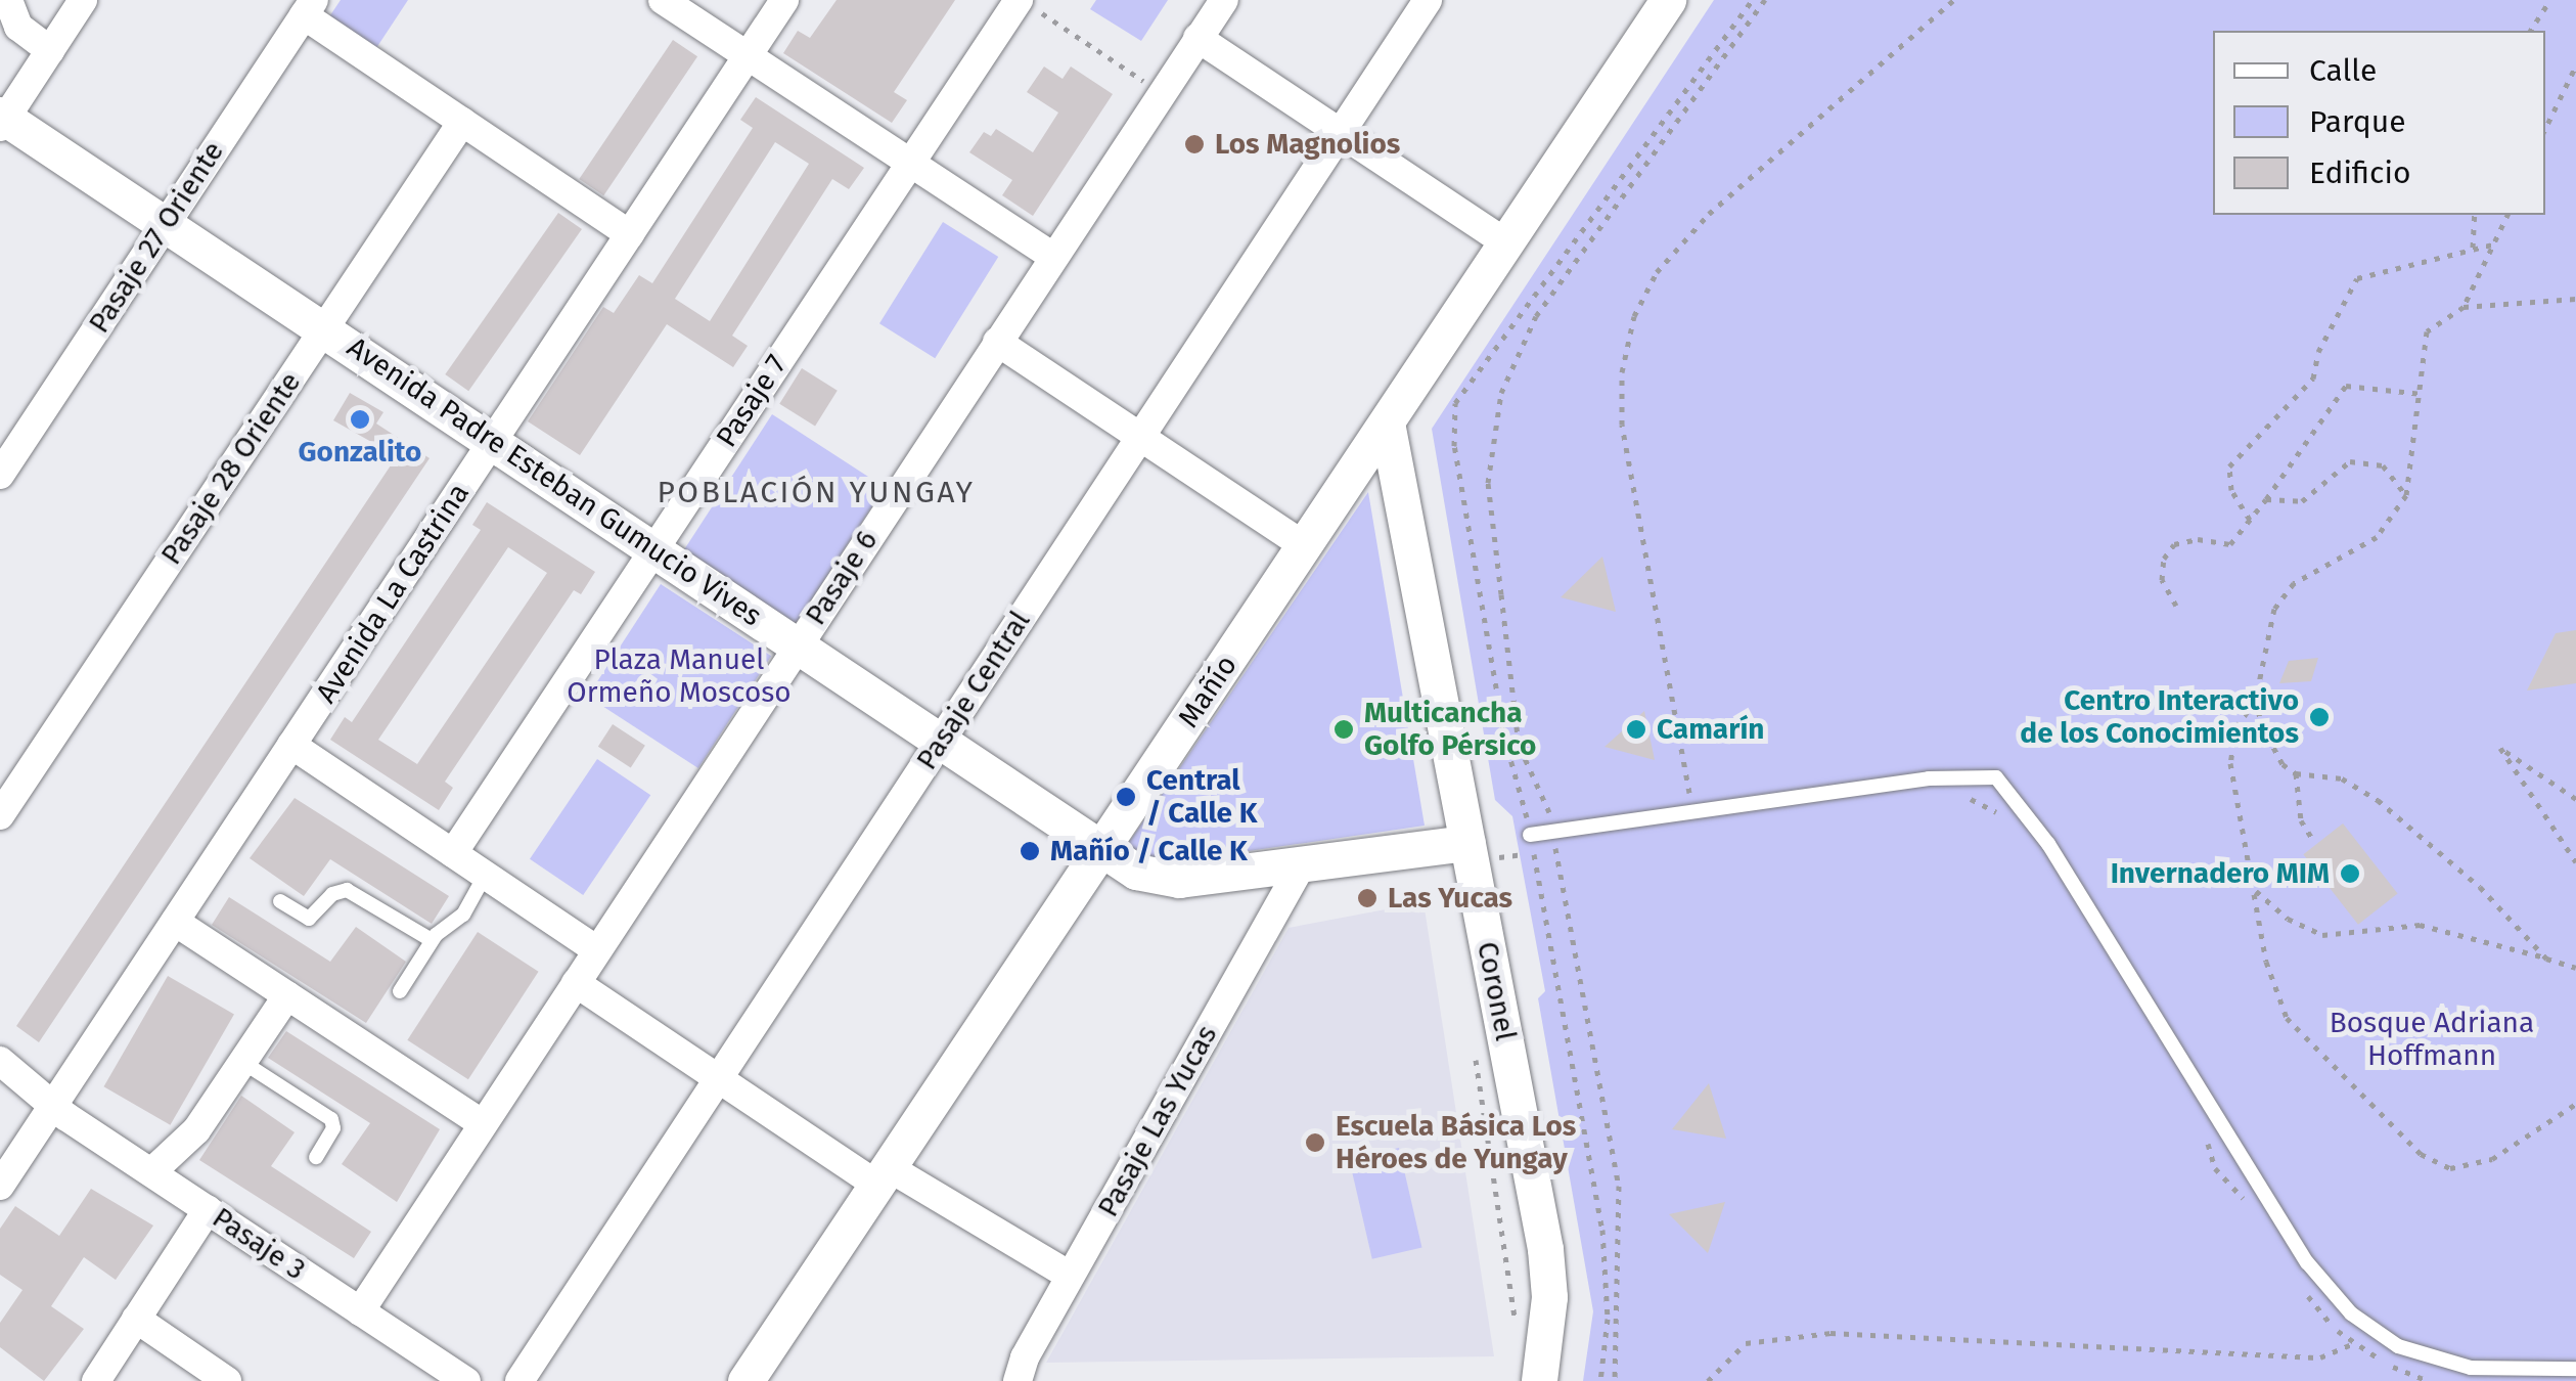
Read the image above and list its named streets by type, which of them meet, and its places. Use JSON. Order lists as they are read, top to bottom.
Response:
{
  "streets": {
    "street": [
      "Pasaje 27 Oriente",
      "Pasaje 7",
      "Pasaje 28 Oriente",
      "Avenida Padre Esteban Gumucio Vives",
      "Pasaje 6",
      "Avenida La Castrina",
      "Pasaje Central",
      "Mañío",
      "Coronel",
      "Pasaje Las Yucas",
      "Pasaje 3"
    ]
  },
  "crossings": [
    ["Pasaje 27 Oriente", "Avenida Padre Esteban Gumucio Vives"],
    ["Pasaje 7", "Avenida Padre Esteban Gumucio Vives"],
    ["Pasaje 28 Oriente", "Avenida Padre Esteban Gumucio Vives"],
    ["Avenida Padre Esteban Gumucio Vives", "Pasaje 6"],
    ["Avenida Padre Esteban Gumucio Vives", "Avenida La Castrina"],
    ["Avenida Padre Esteban Gumucio Vives", "Pasaje Central"],
    ["Avenida Padre Esteban Gumucio Vives", "Mañío"],
    ["Avenida Padre Esteban Gumucio Vives", "Coronel"],
    ["Avenida Padre Esteban Gumucio Vives", "Pasaje Las Yucas"],
    ["Pasaje 6", "Pasaje 3"],
    ["Avenida La Castrina", "Pasaje 3"],
    ["Mañío", "Coronel"]
  ],
  "districts": ["POBLACIÓN YUNGAY"],
  "parks": ["Plaza Manuel Ormeño Moscoso", "Bosque Adriana Hoffmann"],
  "places": [
    "Los Magnolios",
    "Gonzalito",
    "Centro Interactivo de los Conocimientos",
    "Multicancha Golfo Pérsico",
    "Camarín",
    "Central / Calle K",
    "Mañío / Calle K",
    "Invernadero MIM",
    "Las Yucas",
    "Escuela Básica Los Héroes de Yungay"
  ],
  "legend": ["Calle", "Parque", "Edificio"]
}
